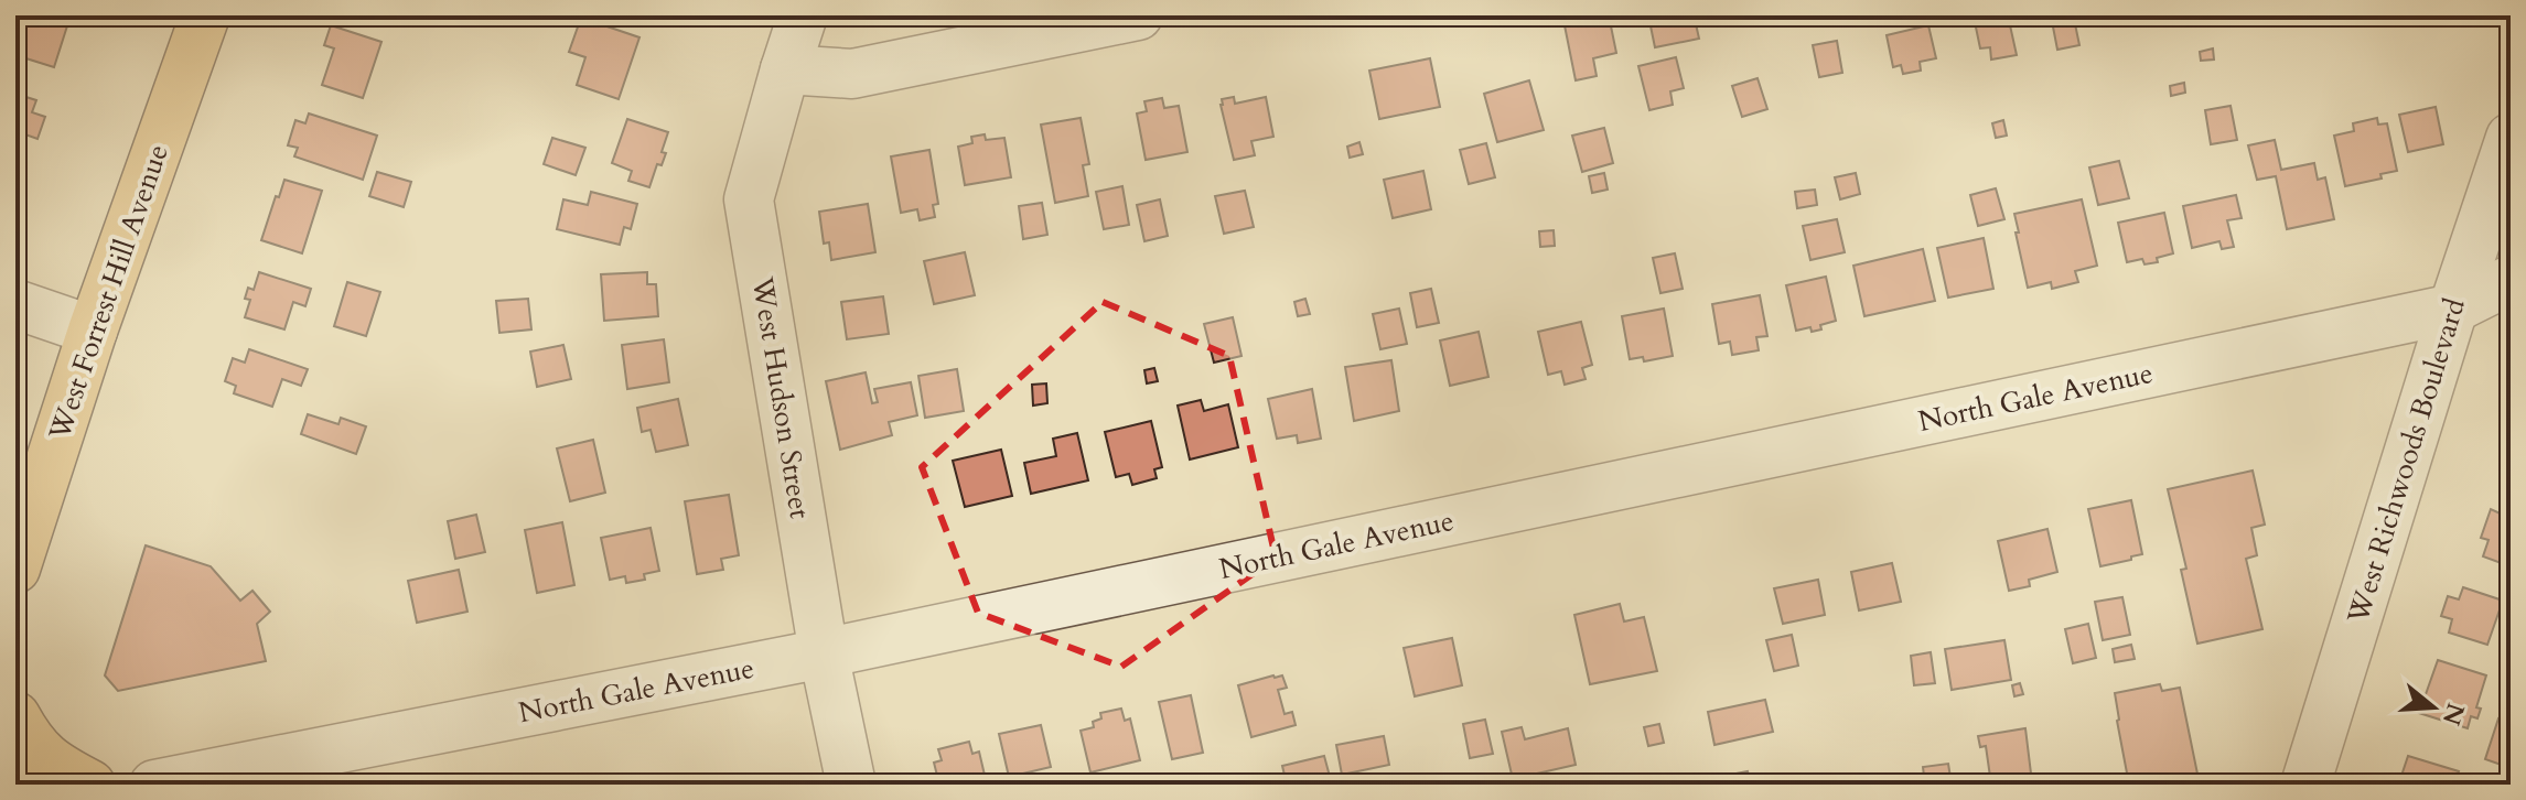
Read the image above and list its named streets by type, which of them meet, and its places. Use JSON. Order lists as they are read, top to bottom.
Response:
{
  "streets": {
    "main road": ["West Forrest Hill Avenue"],
    "street": ["North Gale Avenue", "West Hudson Street", "West Richwoods Boulevard"]
  },
  "crossings": [
    ["North Gale Avenue", "West Hudson Street"],
    ["North Gale Avenue", "West Richwoods Boulevard"]
  ],
  "north": "right"
}
